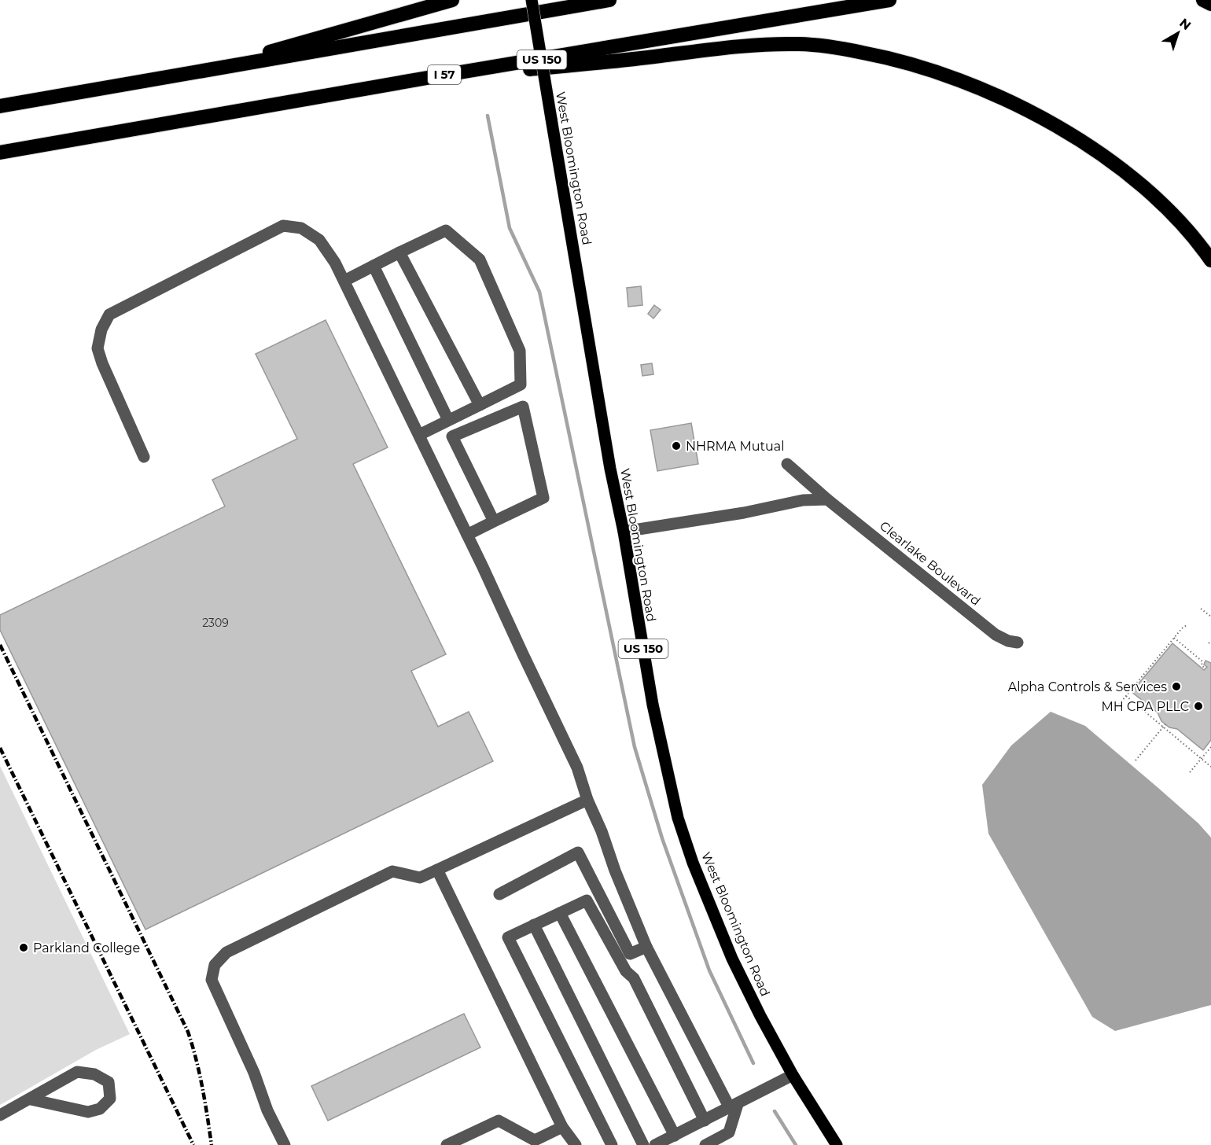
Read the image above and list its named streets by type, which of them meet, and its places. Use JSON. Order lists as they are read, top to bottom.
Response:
{
  "streets": {
    "highway": ["I 57"],
    "main road": ["US 150", "West Bloomington Road"],
    "street": ["Clearlake Boulevard"]
  },
  "places": [
    "NHRMA Mutual",
    "Alpha Controls & Services",
    "MH CPA PLLC",
    "Parkland College"
  ],
  "house_numbers": ["2309"],
  "north": "top right"
}
